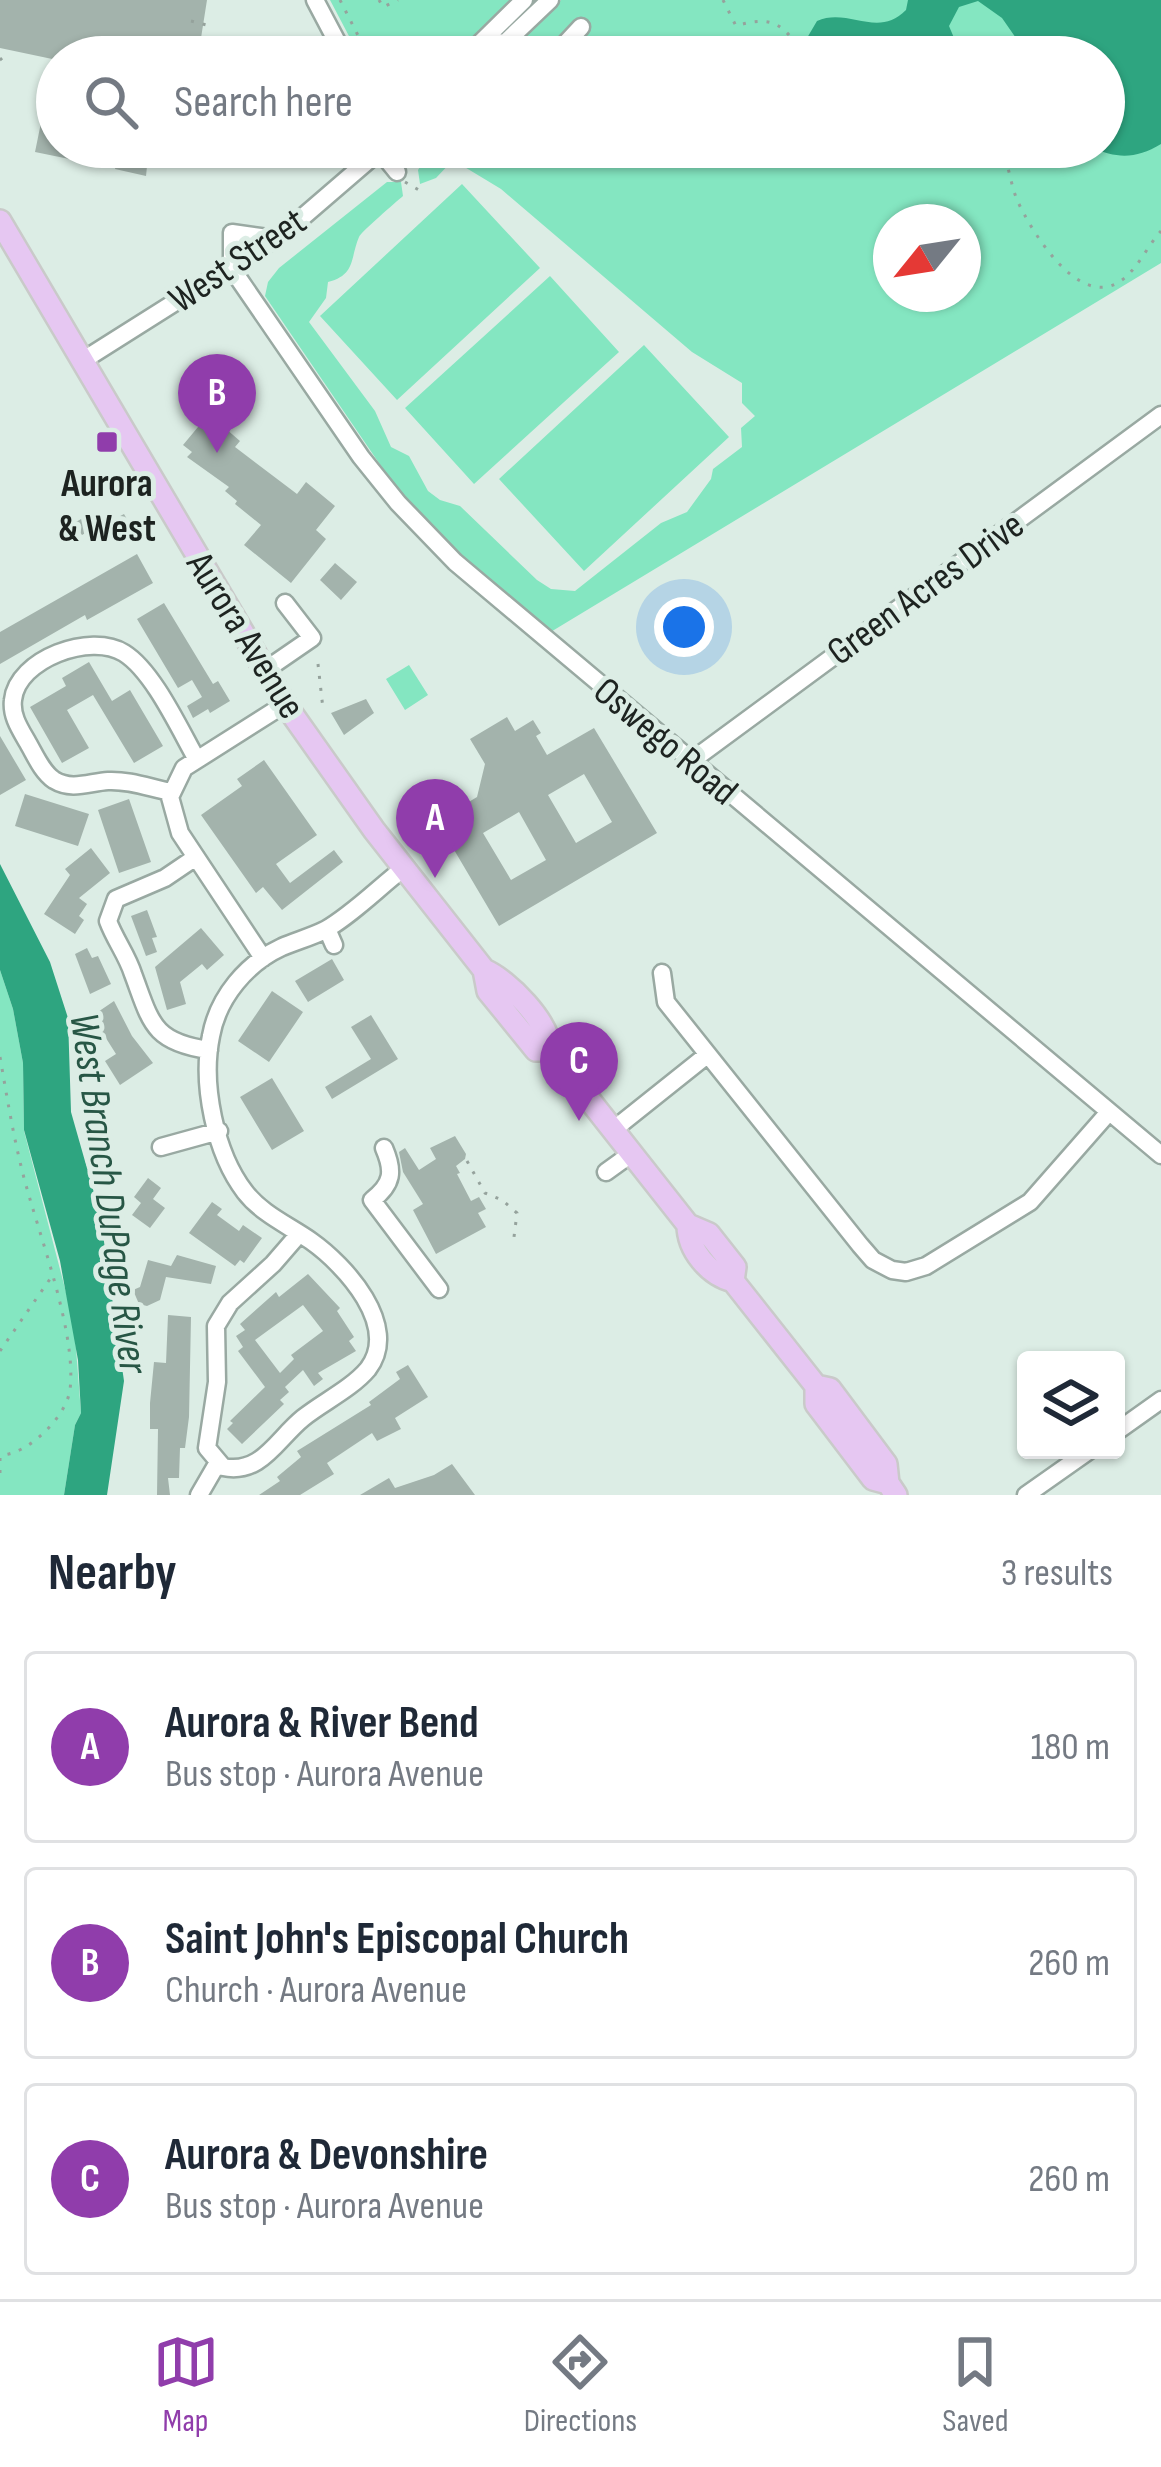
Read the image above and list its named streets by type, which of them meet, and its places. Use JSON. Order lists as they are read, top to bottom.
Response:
{
  "streets": {
    "main road": ["Aurora Avenue"],
    "street": ["West Street", "Green Acres Drive", "Oswego Road"]
  },
  "crossings": [
    ["West Street", "Aurora Avenue"],
    ["West Street", "Oswego Road"],
    ["Green Acres Drive", "Oswego Road"]
  ],
  "water": ["West Branch DuPage River"],
  "places": {
    "transit": ["Aurora & West"]
  },
  "north": "bottom left",
  "page": {
    "search": "Search here",
    "pins": ["B", "A", "C"],
    "heading": ["Nearby", "3 results"],
    "list": [
      {
        "mark": "A",
        "name": "Aurora & River Bend",
        "note": "Bus stop · Aurora Avenue",
        "value": "180 m"
      },
      {
        "mark": "B",
        "name": "Saint John's Episcopal Church",
        "note": "Church · Aurora Avenue",
        "value": "260 m"
      },
      {
        "mark": "C",
        "name": "Aurora & Devonshire",
        "note": "Bus stop · Aurora Avenue",
        "value": "260 m"
      }
    ],
    "nav": ["Map", "Directions", "Saved"]
  }
}
